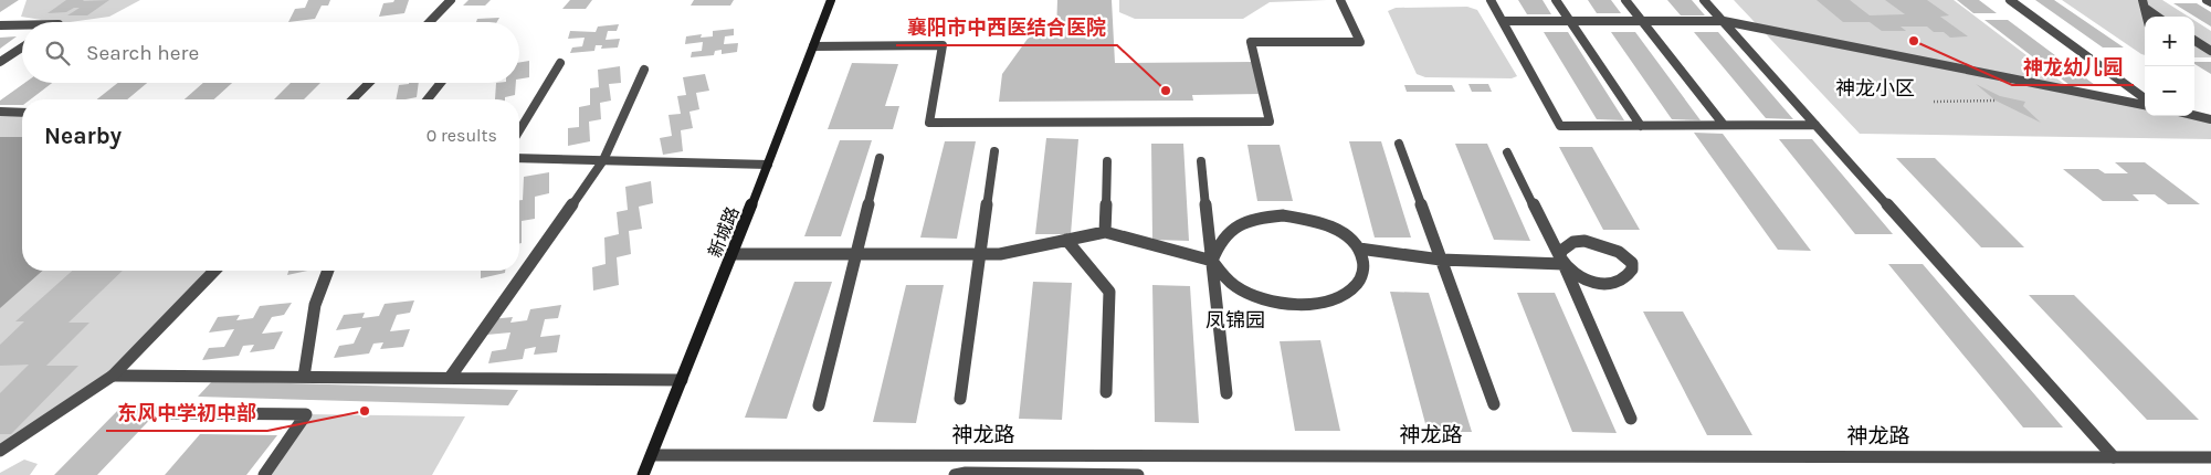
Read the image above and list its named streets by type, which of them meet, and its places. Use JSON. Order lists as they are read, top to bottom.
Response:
{
  "streets": {
    "street": ["新城路", "神龙路"]
  },
  "crossings": [
    ["新城路", "神龙路"]
  ],
  "districts": ["神龙小区", "凤锦园"],
  "places": ["神龙幼儿园", "襄阳市中西医结合医院", "东风中学初中部"],
  "page": {
    "map_buttons": ["+", "−"],
    "search": "Search here",
    "heading": ["Nearby", "0 results"]
  }
}
